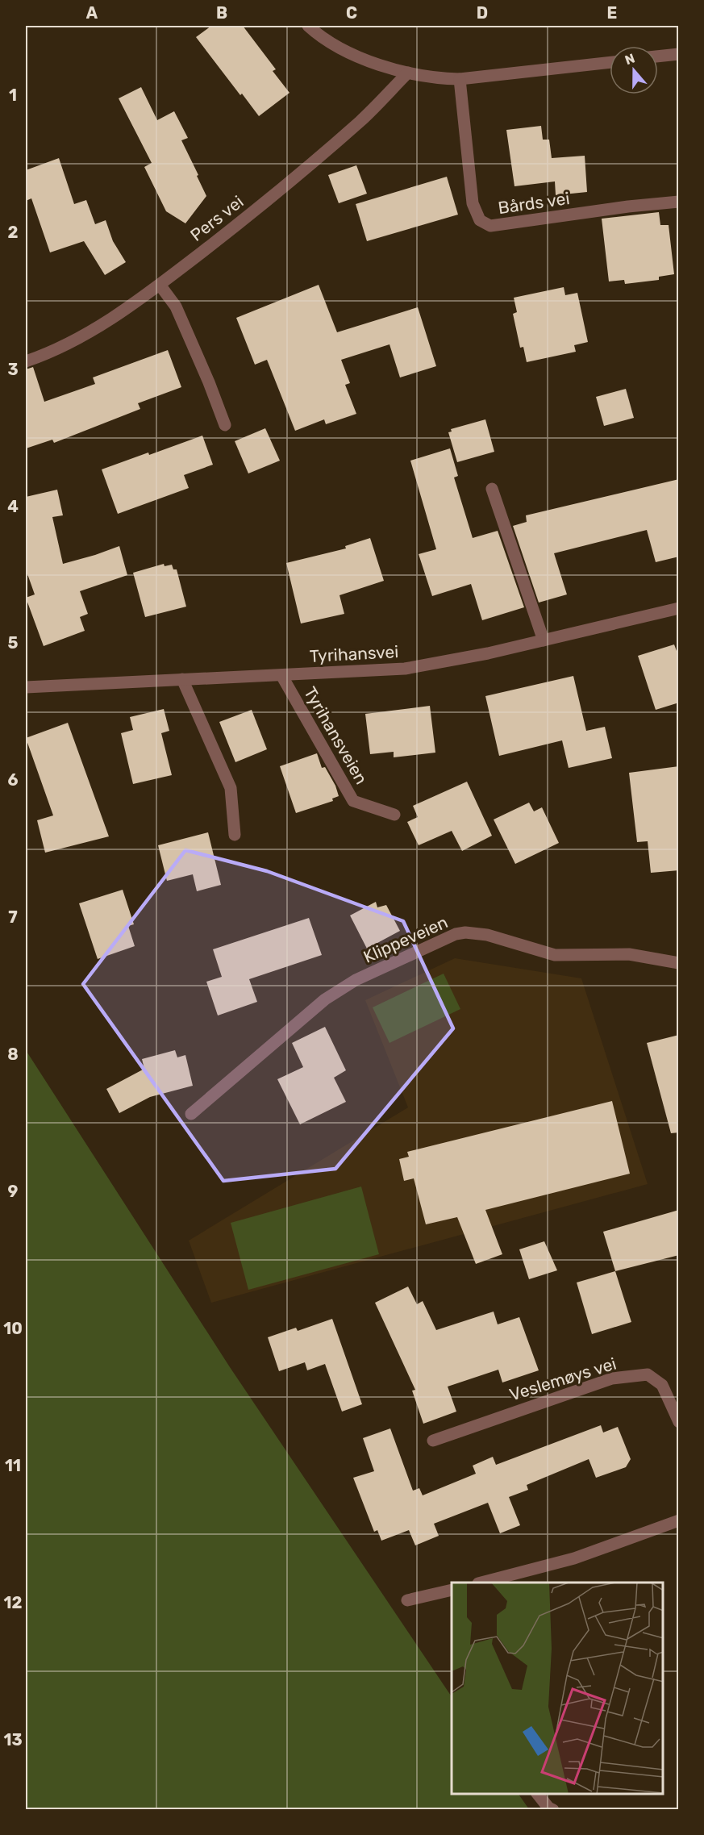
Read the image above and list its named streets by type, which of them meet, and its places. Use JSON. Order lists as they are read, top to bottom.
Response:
{
  "streets": {
    "street": [
      "Bårds vei",
      "Pers vei",
      "Tyrihansvei",
      "Tyrihansveien",
      "Klippeveien",
      "Veslemøys vei"
    ]
  },
  "crossings": [
    ["Tyrihansvei", "Tyrihansveien"]
  ],
  "north": "top",
  "grid": {
    "columns": [
      "A",
      "B",
      "C",
      "D",
      "E"
    ],
    "rows": [
      "1",
      "2",
      "3",
      "4",
      "5",
      "6",
      "7",
      "8",
      "9",
      "10",
      "11",
      "12",
      "13"
    ]
  }
}
